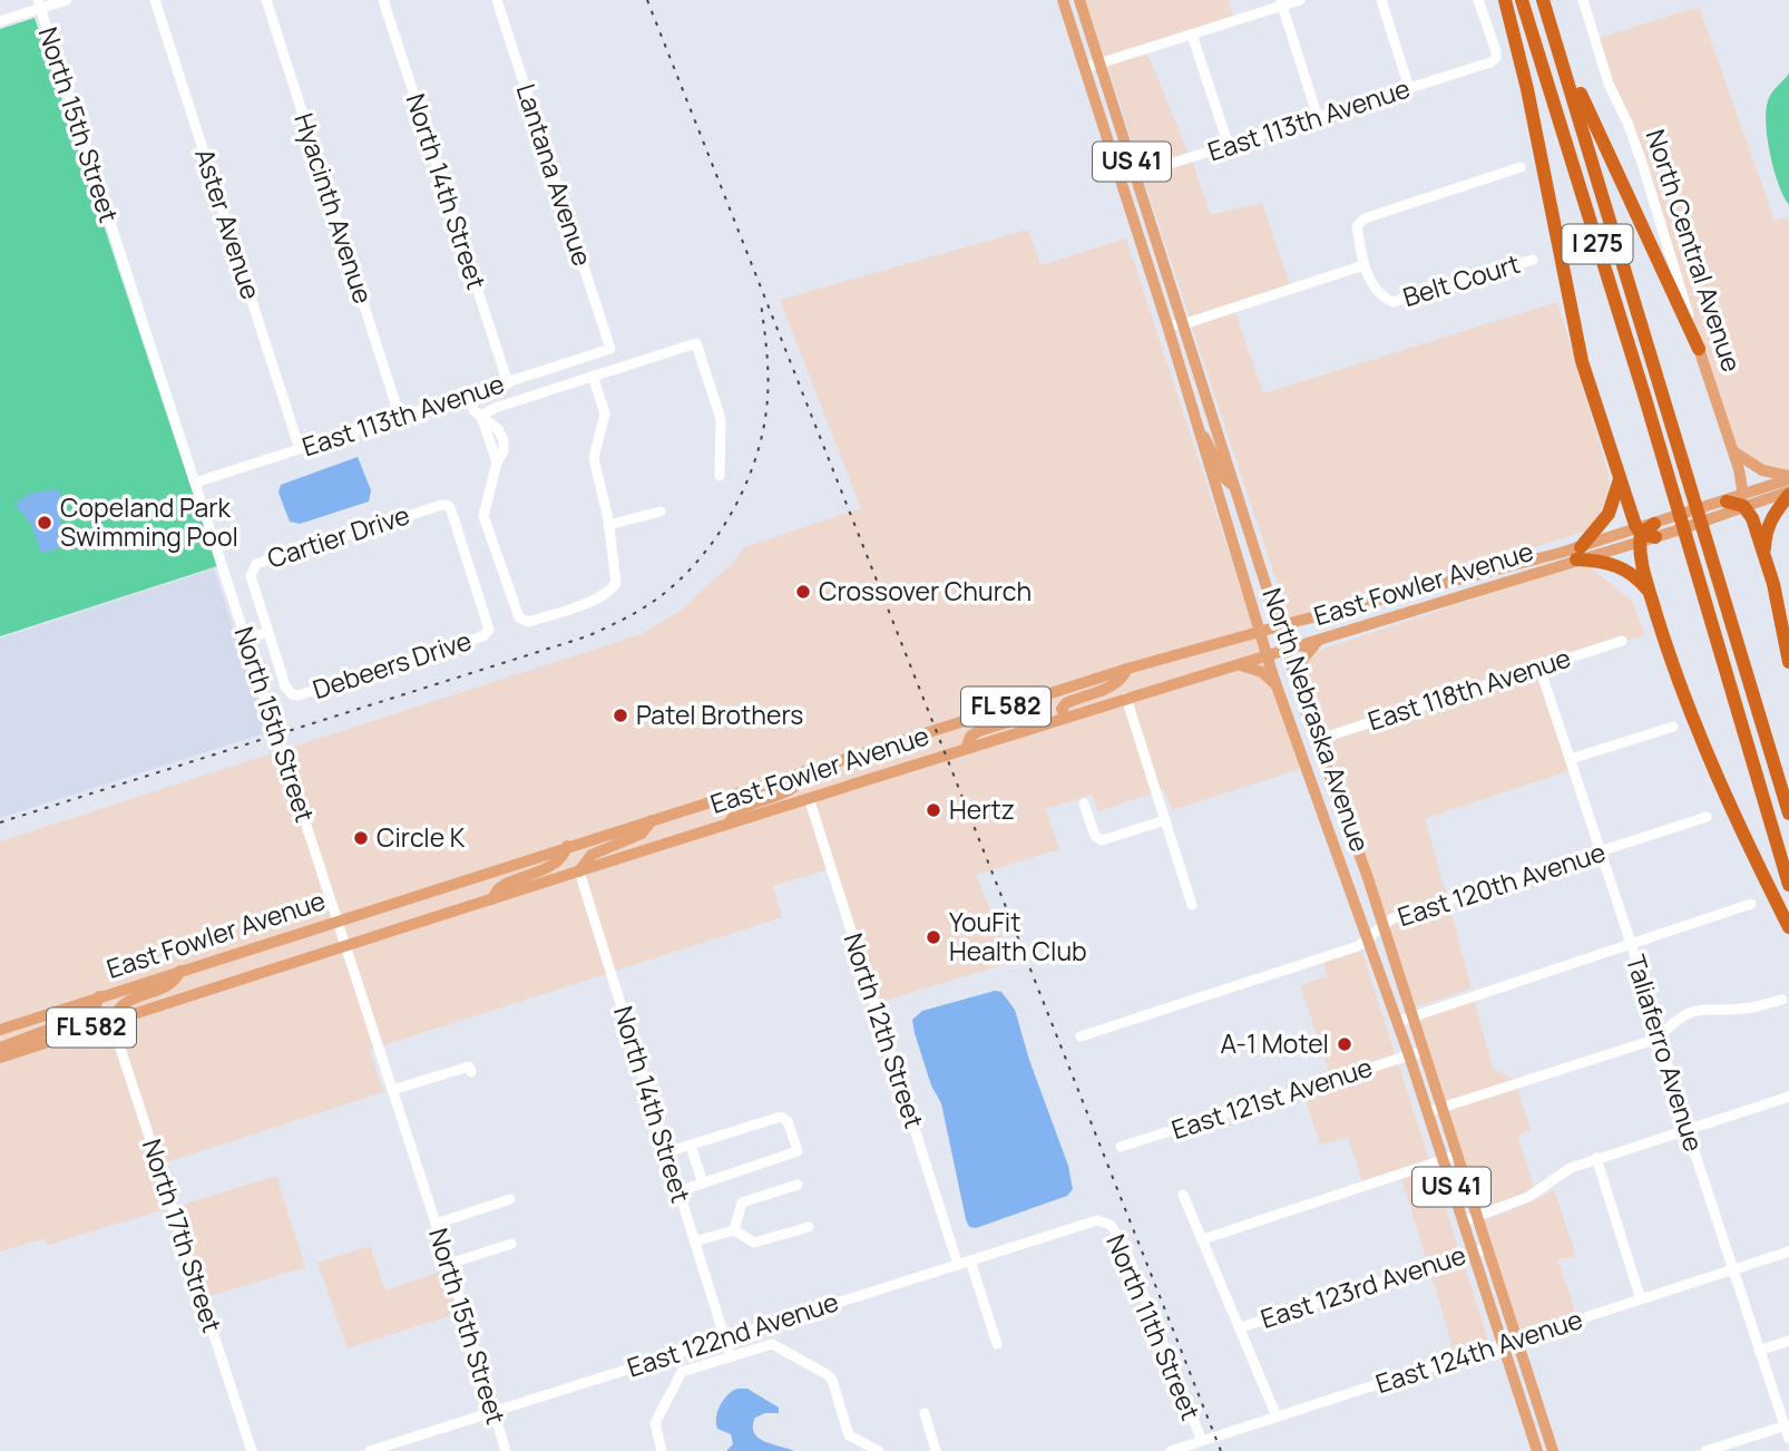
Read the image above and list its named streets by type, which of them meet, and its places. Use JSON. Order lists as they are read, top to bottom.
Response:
{
  "streets": {
    "highway": ["I 275"],
    "main road": [
      "US 41",
      "North Central Avenue",
      "East Fowler Avenue",
      "FL 582",
      "North Nebraska Avenue"
    ],
    "street": [
      "East 113th Avenue",
      "North 15th Street",
      "Lantana Avenue",
      "North 14th Street",
      "Hyacinth Avenue",
      "Aster Avenue",
      "Belt Court",
      "Cartier Drive",
      "Debeers Drive",
      "East 118th Avenue",
      "East 120th Avenue",
      "North 12th Street",
      "Taliaferro Avenue",
      "East 121st Avenue",
      "North 17th Street",
      "East 123rd Avenue",
      "North 11th Street",
      "East 122nd Avenue",
      "East 124th Avenue"
    ]
  },
  "crossings": [
    ["East 113th Avenue", "North 15th Street"],
    ["East 113th Avenue", "Lantana Avenue"],
    ["East 113th Avenue", "North 14th Street"],
    ["East 113th Avenue", "Hyacinth Avenue"],
    ["East 113th Avenue", "Aster Avenue"],
    ["East 113th Avenue", "North Nebraska Avenue"],
    ["North 15th Street", "East Fowler Avenue"],
    ["North 15th Street", "East 122nd Avenue"],
    ["North 14th Street", "East Fowler Avenue"],
    ["North 14th Street", "East 122nd Avenue"],
    ["North Central Avenue", "East Fowler Avenue"],
    ["Cartier Drive", "Debeers Drive"],
    ["East Fowler Avenue", "North Nebraska Avenue"],
    ["East Fowler Avenue", "North 12th Street"],
    ["East Fowler Avenue", "North 17th Street"],
    ["East 118th Avenue", "North Nebraska Avenue"],
    ["East 118th Avenue", "Taliaferro Avenue"],
    ["North Nebraska Avenue", "East 120th Avenue"],
    ["North Nebraska Avenue", "East 121st Avenue"],
    ["North Nebraska Avenue", "East 123rd Avenue"],
    ["North Nebraska Avenue", "East 124th Avenue"],
    ["East 120th Avenue", "Taliaferro Avenue"],
    ["North 12th Street", "East 122nd Avenue"],
    ["Taliaferro Avenue", "East 123rd Avenue"],
    ["Taliaferro Avenue", "East 124th Avenue"],
    ["North 11th Street", "East 122nd Avenue"],
    ["North 11th Street", "East 124th Avenue"]
  ],
  "places": [
    "Copeland Park Swimming Pool",
    "Crossover Church",
    "Patel Brothers",
    "Hertz",
    "Circle K",
    "YouFit Health Club",
    "A-1 Motel"
  ]
}
